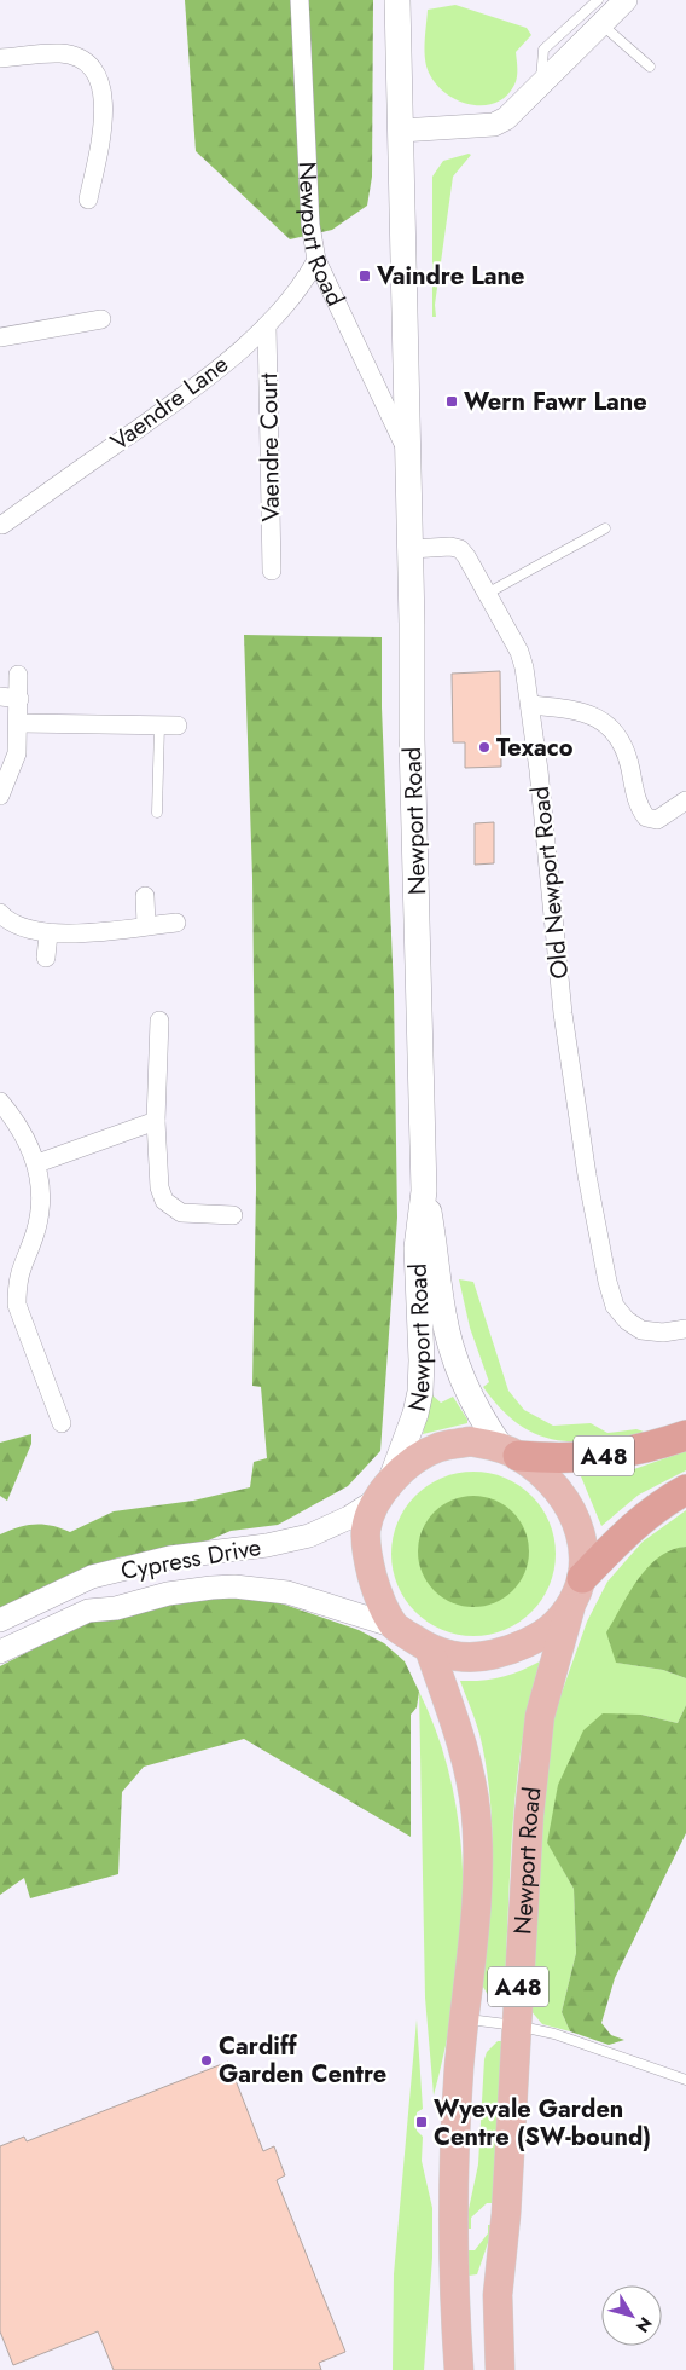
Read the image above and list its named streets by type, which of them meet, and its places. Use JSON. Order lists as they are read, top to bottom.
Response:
{
  "streets": {
    "highway": ["A48"],
    "main road": ["Newport Road"],
    "street": [
      "Vaendre Lane",
      "Vaendre Court",
      "Old Newport Road",
      "Cypress Drive"
    ]
  },
  "crossings": [
    ["Newport Road", "Vaendre Lane"],
    ["Newport Road", "Old Newport Road"],
    ["Newport Road", "A48"],
    ["Newport Road", "Cypress Drive"],
    ["Vaendre Lane", "Vaendre Court"],
    ["A48", "Cypress Drive"]
  ],
  "places": {
    "transit": ["Vaindre Lane", "Wern Fawr Lane", "Wyevale Garden Centre (SW-bound)"],
    "other": ["Texaco", "Cardiff Garden Centre"]
  },
  "north": "bottom right"
}
